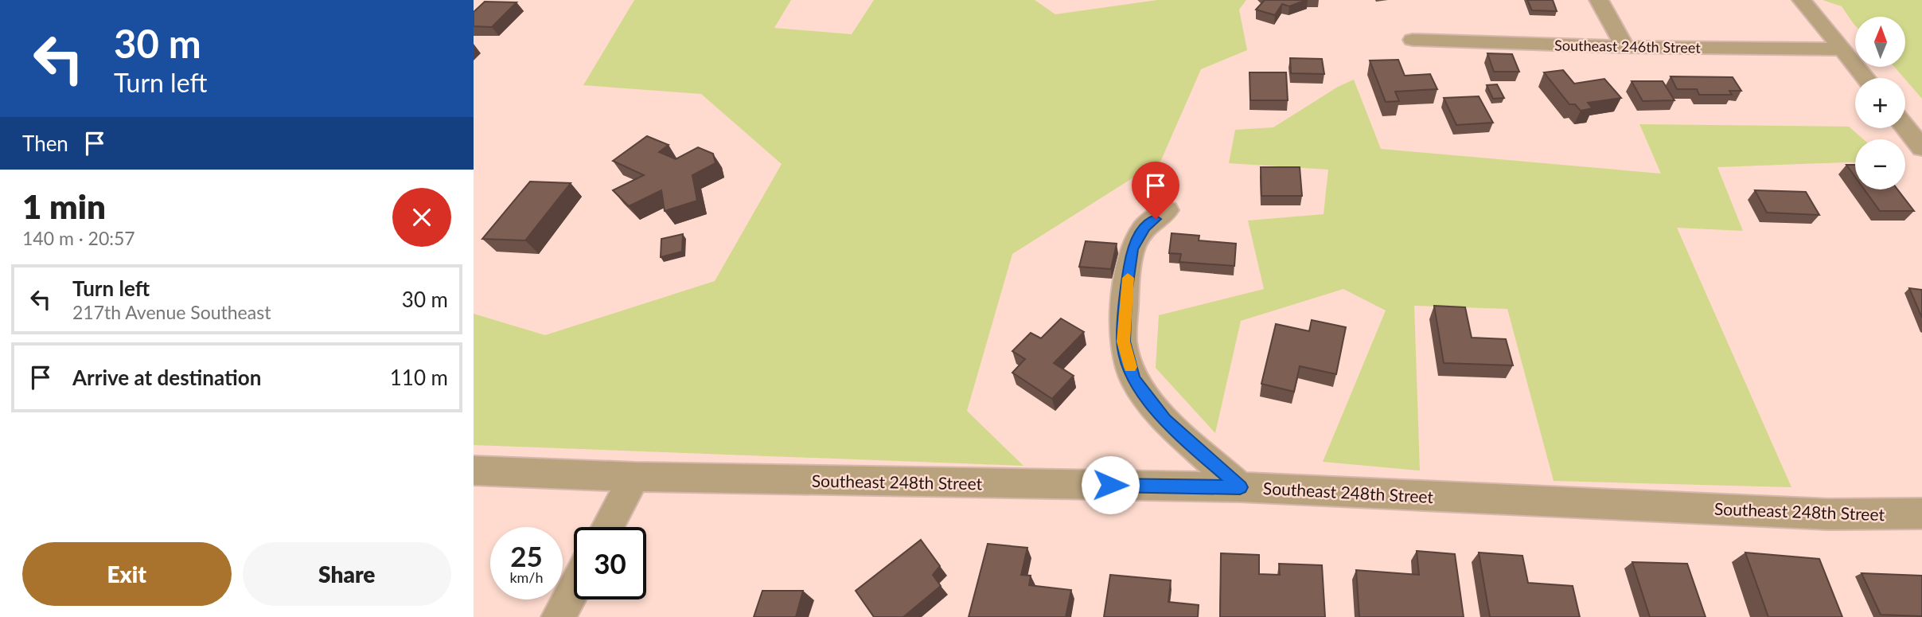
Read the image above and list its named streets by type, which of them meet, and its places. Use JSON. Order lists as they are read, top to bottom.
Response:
{
  "streets": {
    "street": ["Southeast 246th Street", "Southeast 248th Street"]
  },
  "north": "top",
  "page": {
    "turn": ["30 m", "Turn left"],
    "map_buttons": ["+", "−"],
    "then": "Then",
    "heading": ["1 min", "140 m · 20:57"],
    "list": [
      {
        "name": "Turn left",
        "note": "217th Avenue Southeast",
        "value": "30 m"
      },
      {
        "name": "Arrive at destination",
        "value": "110 m"
      }
    ],
    "speed": "25 km/h",
    "limit": "30",
    "buttons": ["Exit", "Share"]
  }
}
